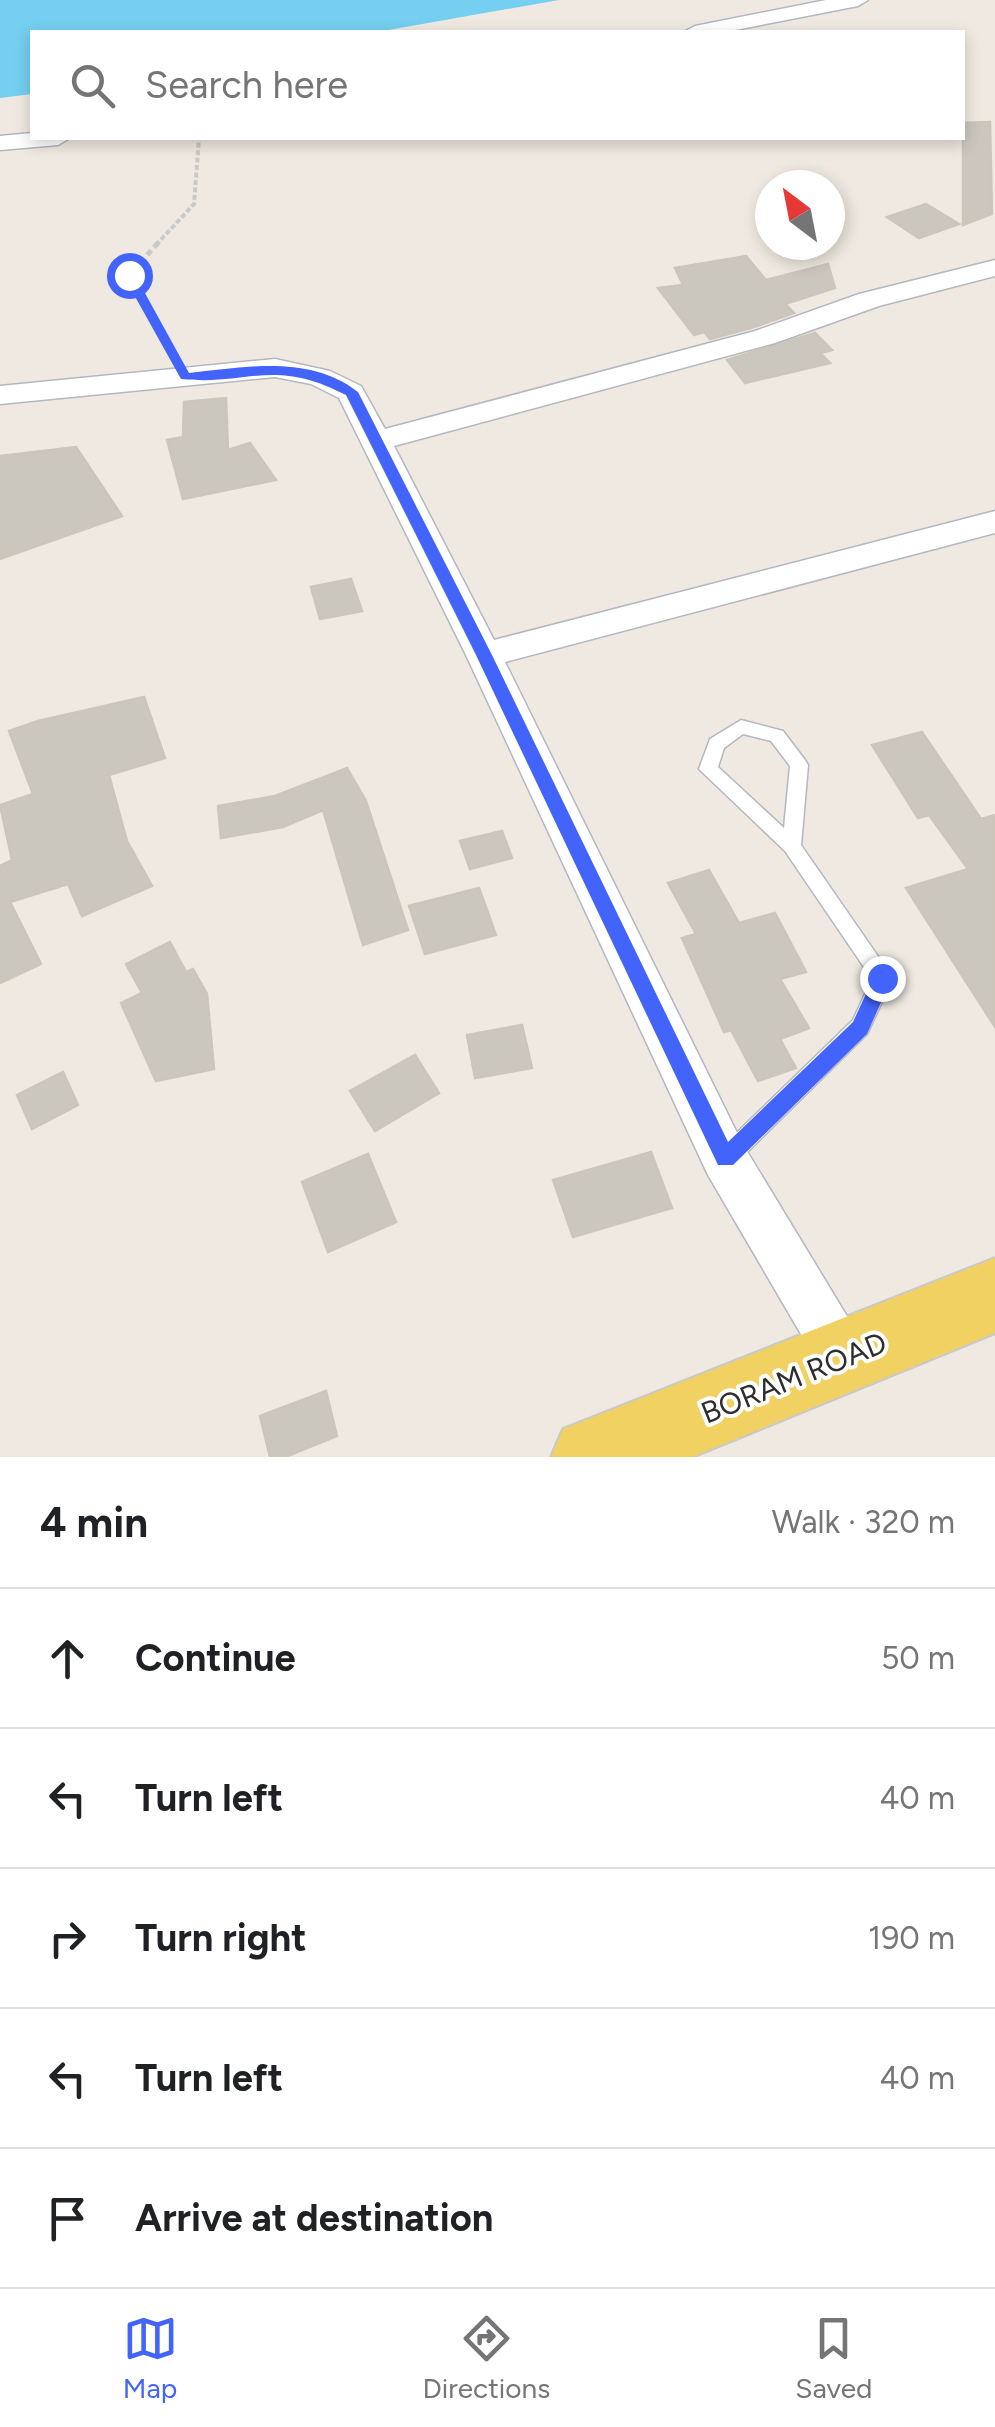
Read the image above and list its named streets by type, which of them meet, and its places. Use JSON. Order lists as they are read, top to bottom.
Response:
{
  "streets": {
    "main road": ["BORAM ROAD"]
  },
  "north": "top left",
  "page": {
    "search": "Search here",
    "heading": ["4 min", "Walk · 320 m"],
    "list": [
      ["Continue", "50 m"],
      ["Turn left", "40 m"],
      ["Turn right", "190 m"],
      ["Turn left", "40 m"],
      "Arrive at destination"
    ],
    "nav": ["Map", "Directions", "Saved"]
  }
}
